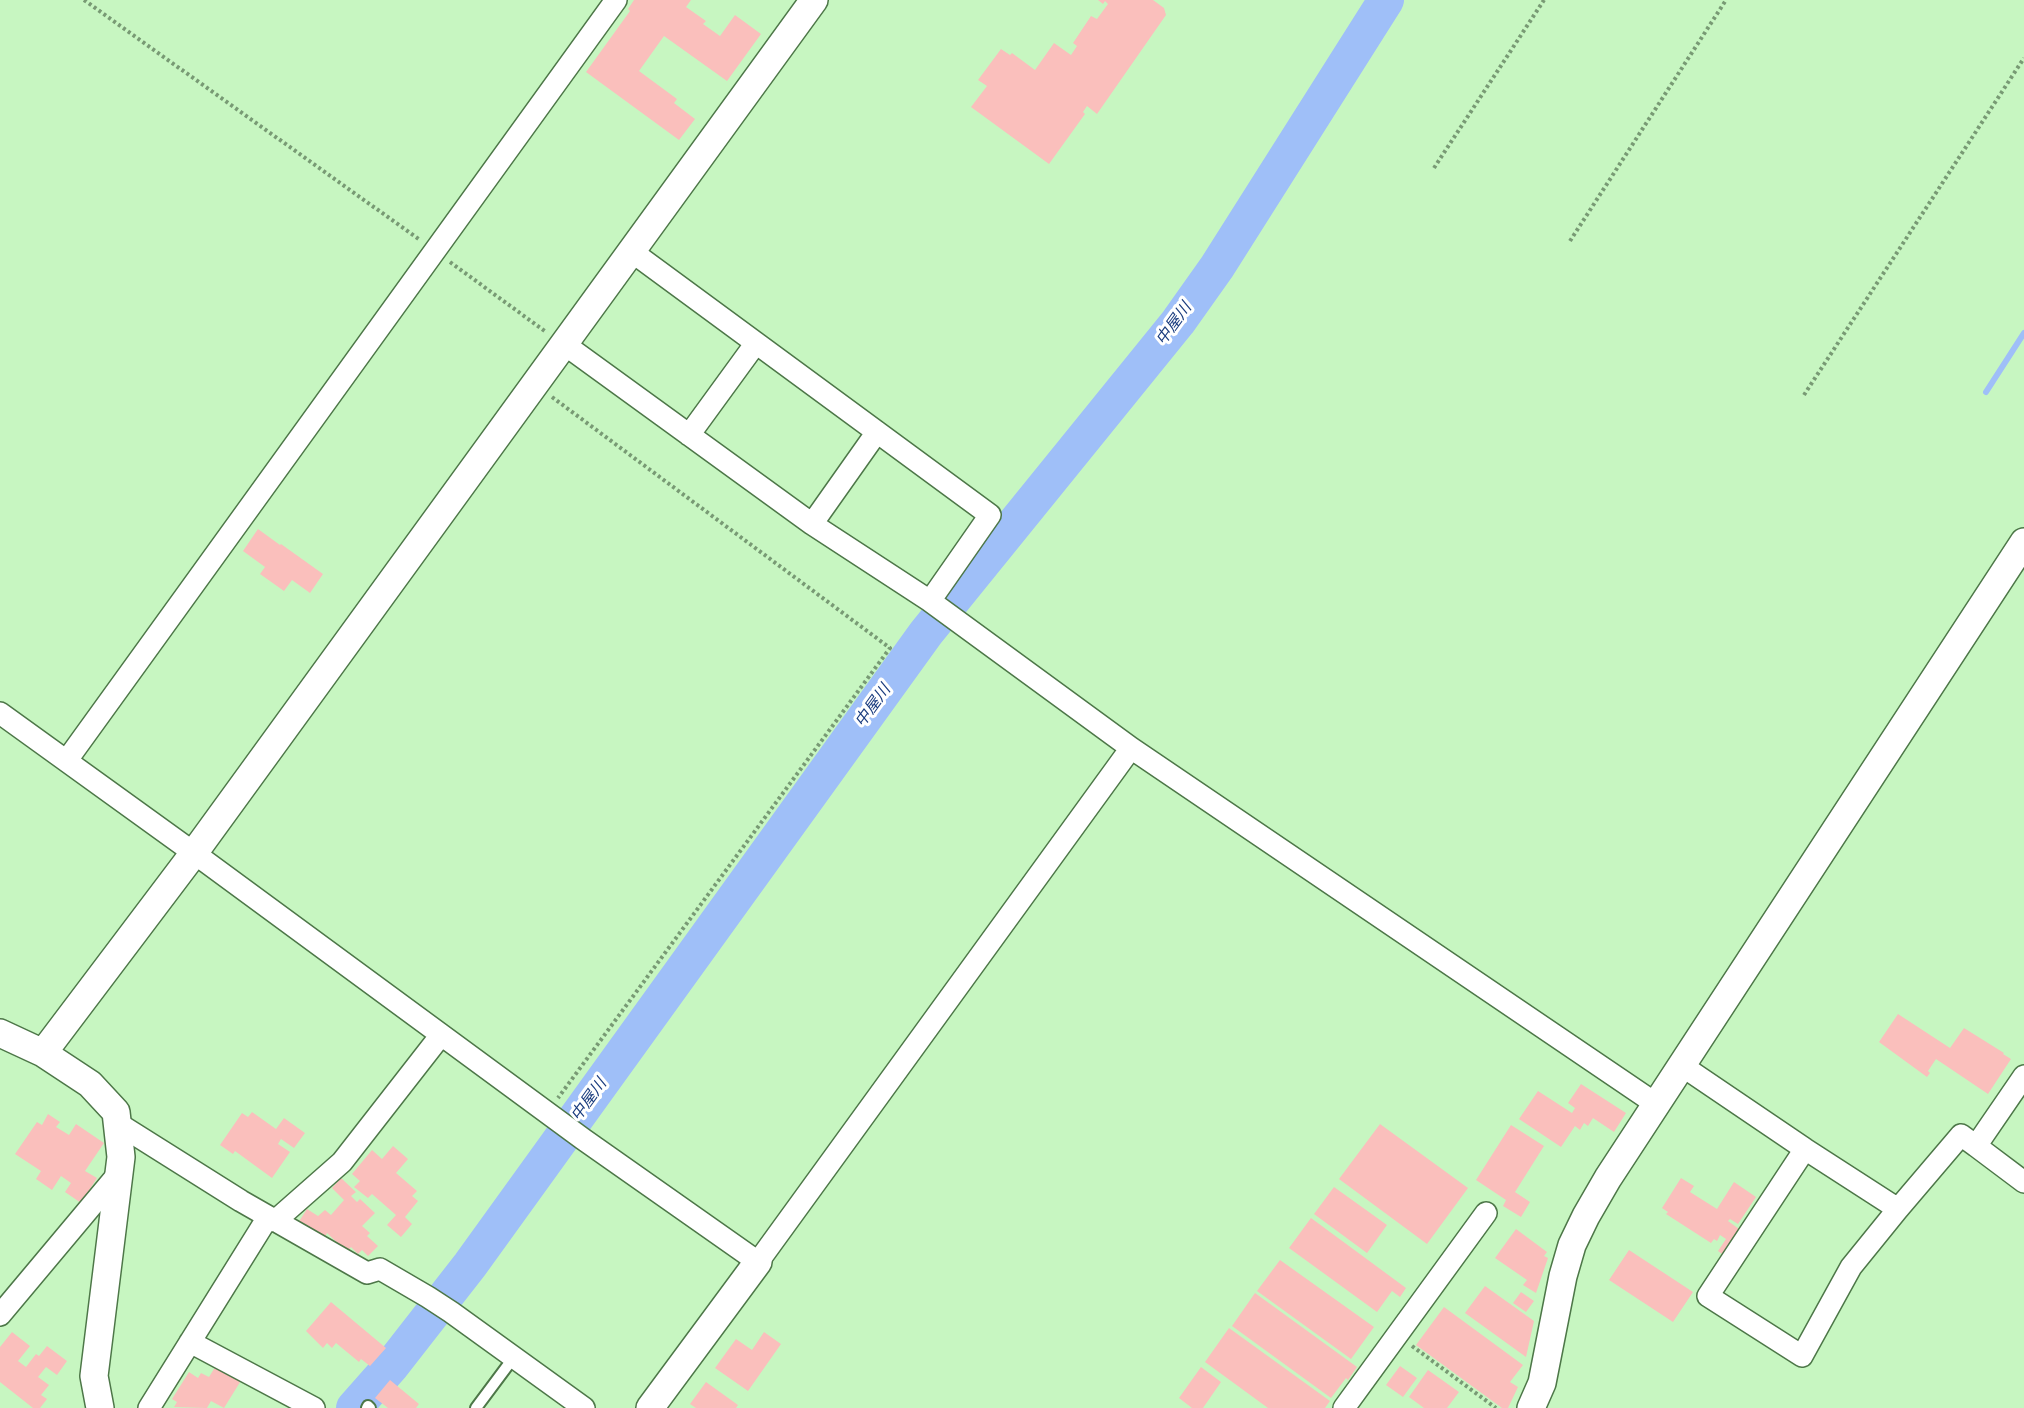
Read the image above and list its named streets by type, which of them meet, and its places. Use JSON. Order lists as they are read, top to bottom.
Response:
{
  "water": ["中屋川"]
}
